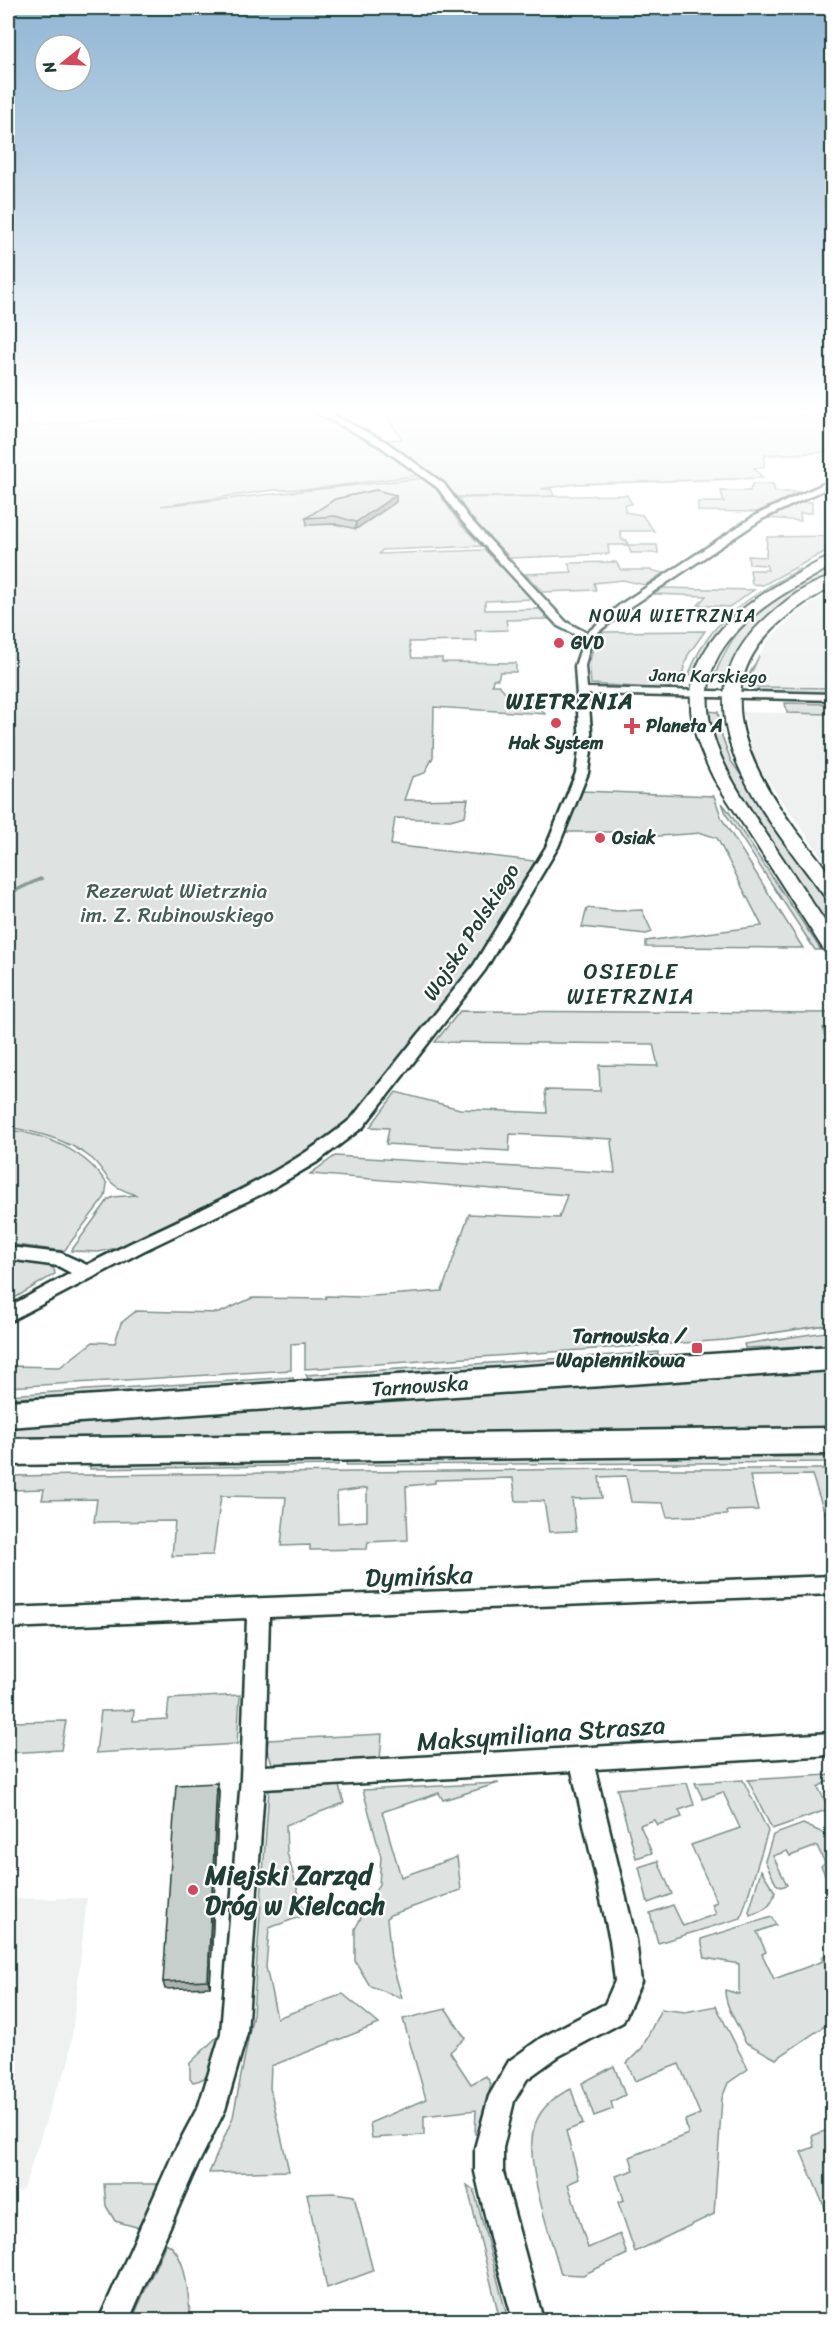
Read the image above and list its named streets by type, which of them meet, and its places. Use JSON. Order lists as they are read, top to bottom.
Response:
{
  "streets": {
    "main road": ["Tarnowska"],
    "street": [
      "Jana Karskiego",
      "Wojska Polskiego",
      "Dymińska",
      "Maksymiliana Strasza"
    ]
  },
  "crossings": [
    ["Jana Karskiego", "Wojska Polskiego"]
  ],
  "districts": ["NOWA WIETRZNIA", "WIETRZNIA", "OSIEDLE WIETRZNIA"],
  "parks": ["Rezerwat Wietrznia im. Z. Rubinowskiego"],
  "places": {
    "other": [
      "GVD",
      "Hak System",
      "Osiak",
      "Miejski Zarząd Dróg w Kielcach"
    ],
    "health": ["Planeta A"],
    "transit": ["Tarnowska / Wapiennikowa"]
  },
  "north": "left"
}
